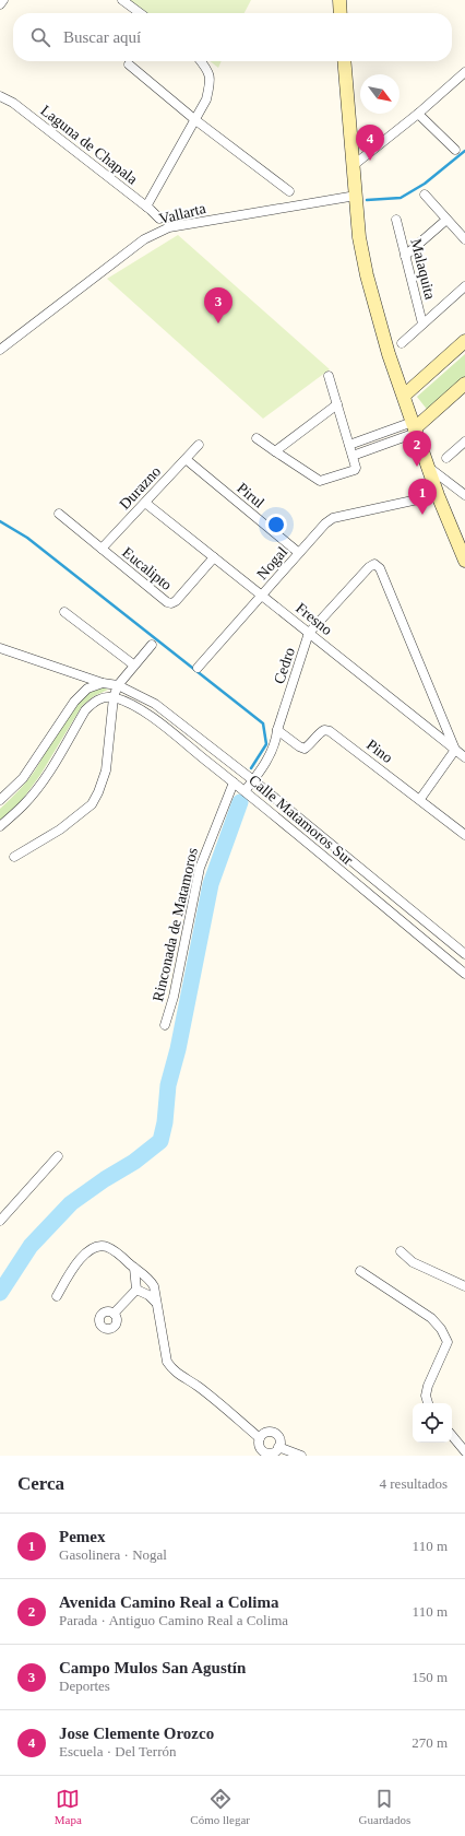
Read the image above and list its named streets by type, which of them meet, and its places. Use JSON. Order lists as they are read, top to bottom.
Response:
{
  "streets": {
    "street": [
      "Laguna de Chapala",
      "Vallarta",
      "Malaquita",
      "Durazno",
      "Pirul",
      "Nogal",
      "Eucalipto",
      "Fresno",
      "Cedro",
      "Pino",
      "Calle Matamoros Sur",
      "Rinconada de Matamoros"
    ]
  },
  "crossings": [
    ["Durazno", "Pirul"],
    ["Durazno", "Eucalipto"],
    ["Durazno", "Fresno"],
    ["Pirul", "Nogal"],
    ["Nogal", "Fresno"],
    ["Eucalipto", "Fresno"],
    ["Fresno", "Cedro"],
    ["Cedro", "Pino"],
    ["Cedro", "Calle Matamoros Sur"],
    ["Calle Matamoros Sur", "Rinconada de Matamoros"]
  ],
  "north": "bottom right",
  "page": {
    "search": "Buscar aquí",
    "pins": [
      "4",
      "3",
      "2",
      "1"
    ],
    "heading": ["Cerca", "4 resultados"],
    "list": [
      {
        "mark": "1",
        "name": "Pemex",
        "note": "Gasolinera · Nogal",
        "value": "110 m"
      },
      {
        "mark": "2",
        "name": "Avenida Camino Real a Colima",
        "note": "Parada · Antiguo Camino Real a Colima",
        "value": "110 m"
      },
      {
        "mark": "3",
        "name": "Campo Mulos San Agustín",
        "note": "Deportes",
        "value": "150 m"
      },
      {
        "mark": "4",
        "name": "Jose Clemente Orozco",
        "note": "Escuela · Del Terrón",
        "value": "270 m"
      }
    ],
    "nav": ["Mapa", "Cómo llegar", "Guardados"]
  }
}
